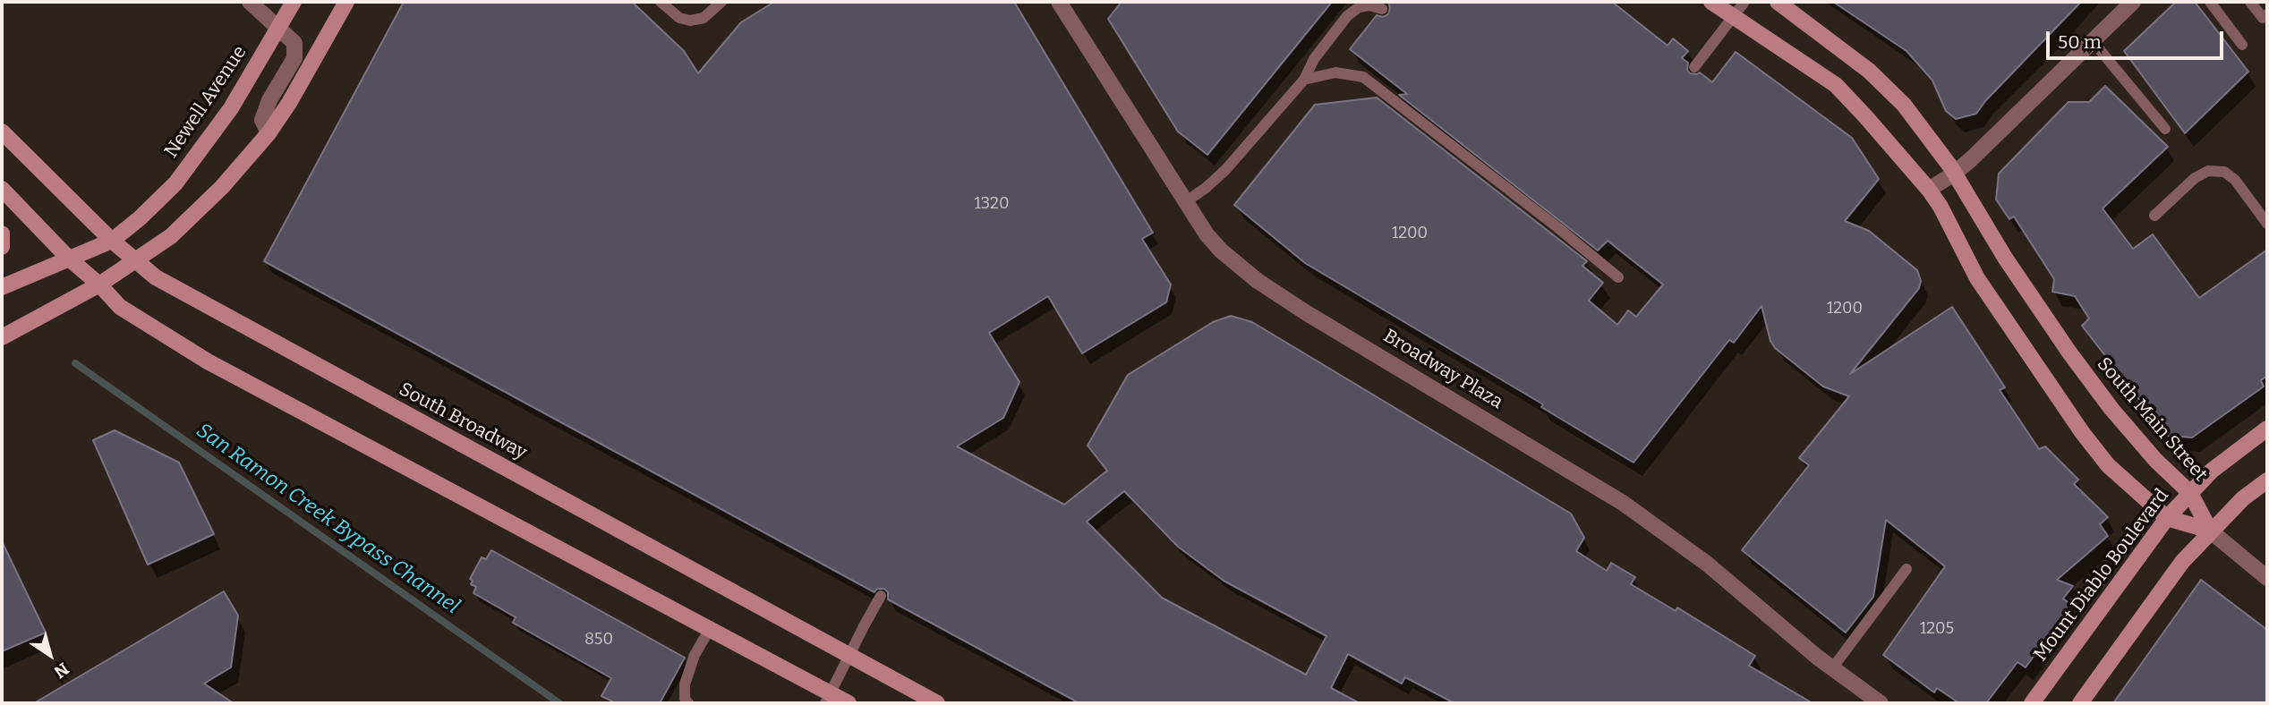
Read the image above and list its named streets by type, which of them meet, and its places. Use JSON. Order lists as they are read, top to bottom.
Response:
{
  "streets": {
    "main road": [
      "Newell Avenue",
      "South Main Street",
      "South Broadway",
      "Mount Diablo Boulevard"
    ],
    "street": ["Broadway Plaza"]
  },
  "crossings": [
    ["Newell Avenue", "South Broadway"],
    ["South Main Street", "Mount Diablo Boulevard"]
  ],
  "water": ["San Ramon Creek Bypass Channel"],
  "house_numbers": [
    "1320",
    "1200",
    "1200",
    "1205",
    "850"
  ],
  "scale_bar": "50 m",
  "north": "bottom right"
}
